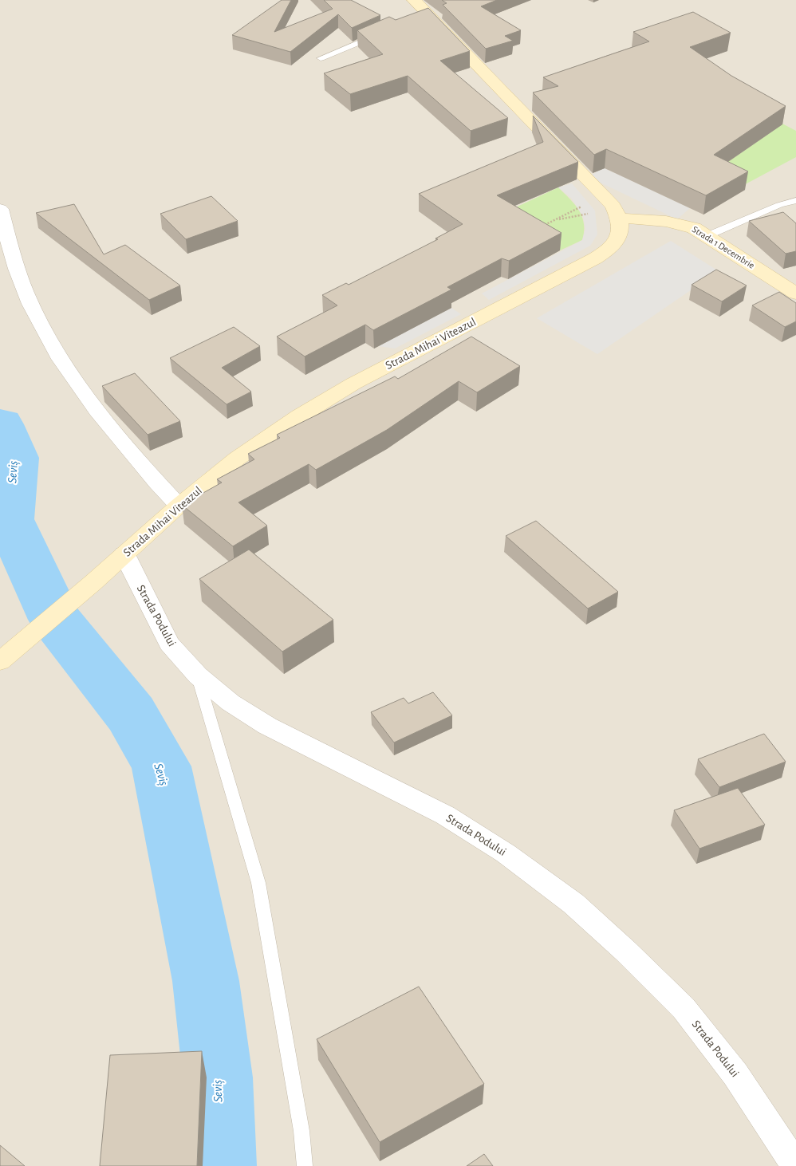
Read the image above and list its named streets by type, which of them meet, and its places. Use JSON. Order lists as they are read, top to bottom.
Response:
{
  "streets": {
    "main road": ["Strada 1 Decembrie", "Strada Mihai Viteazul"],
    "street": ["Strada Podului"]
  },
  "crossings": [
    ["Strada 1 Decembrie", "Strada Mihai Viteazul"],
    ["Strada Mihai Viteazul", "Strada Podului"]
  ],
  "water": ["Seviș"]
}
